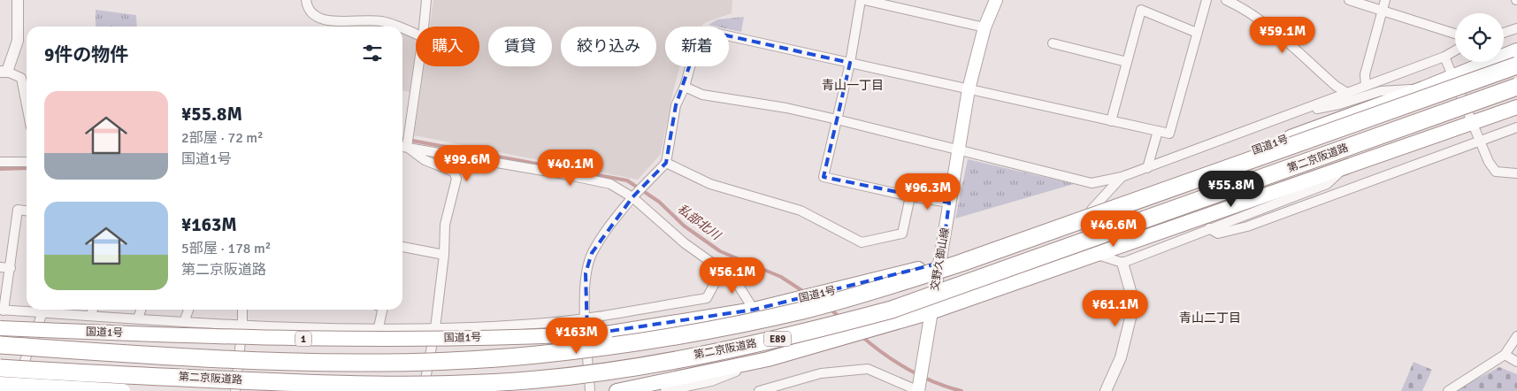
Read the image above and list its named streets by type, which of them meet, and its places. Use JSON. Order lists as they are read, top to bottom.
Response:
{
  "streets": {
    "highway": [
      "国道1号",
      "第二京阪道路",
      "1",
      "E89"
    ],
    "main road": ["交野久御山線"]
  },
  "crossings": [
    ["国道1号", "交野久御山線"]
  ],
  "districts": ["青山一丁目", "青山二丁目"],
  "water": ["私部北川"],
  "page": {
    "price": [
      "¥59.1M",
      "¥99.6M",
      "¥40.1M",
      "¥55.8M",
      "¥96.3M",
      "¥46.6M",
      "¥56.1M",
      "¥61.1M",
      "¥163M"
    ],
    "chip": [
      "購入",
      "賃貸",
      "絞り込み",
      "新着"
    ],
    "heading": "9件の物件",
    "list": [
      {
        "name": "¥55.8M",
        "note": "2部屋 · 72 m² · 国道1号"
      },
      {
        "name": "¥163M",
        "note": "5部屋 · 178 m² · 第二京阪道路"
      }
    ]
  }
}
